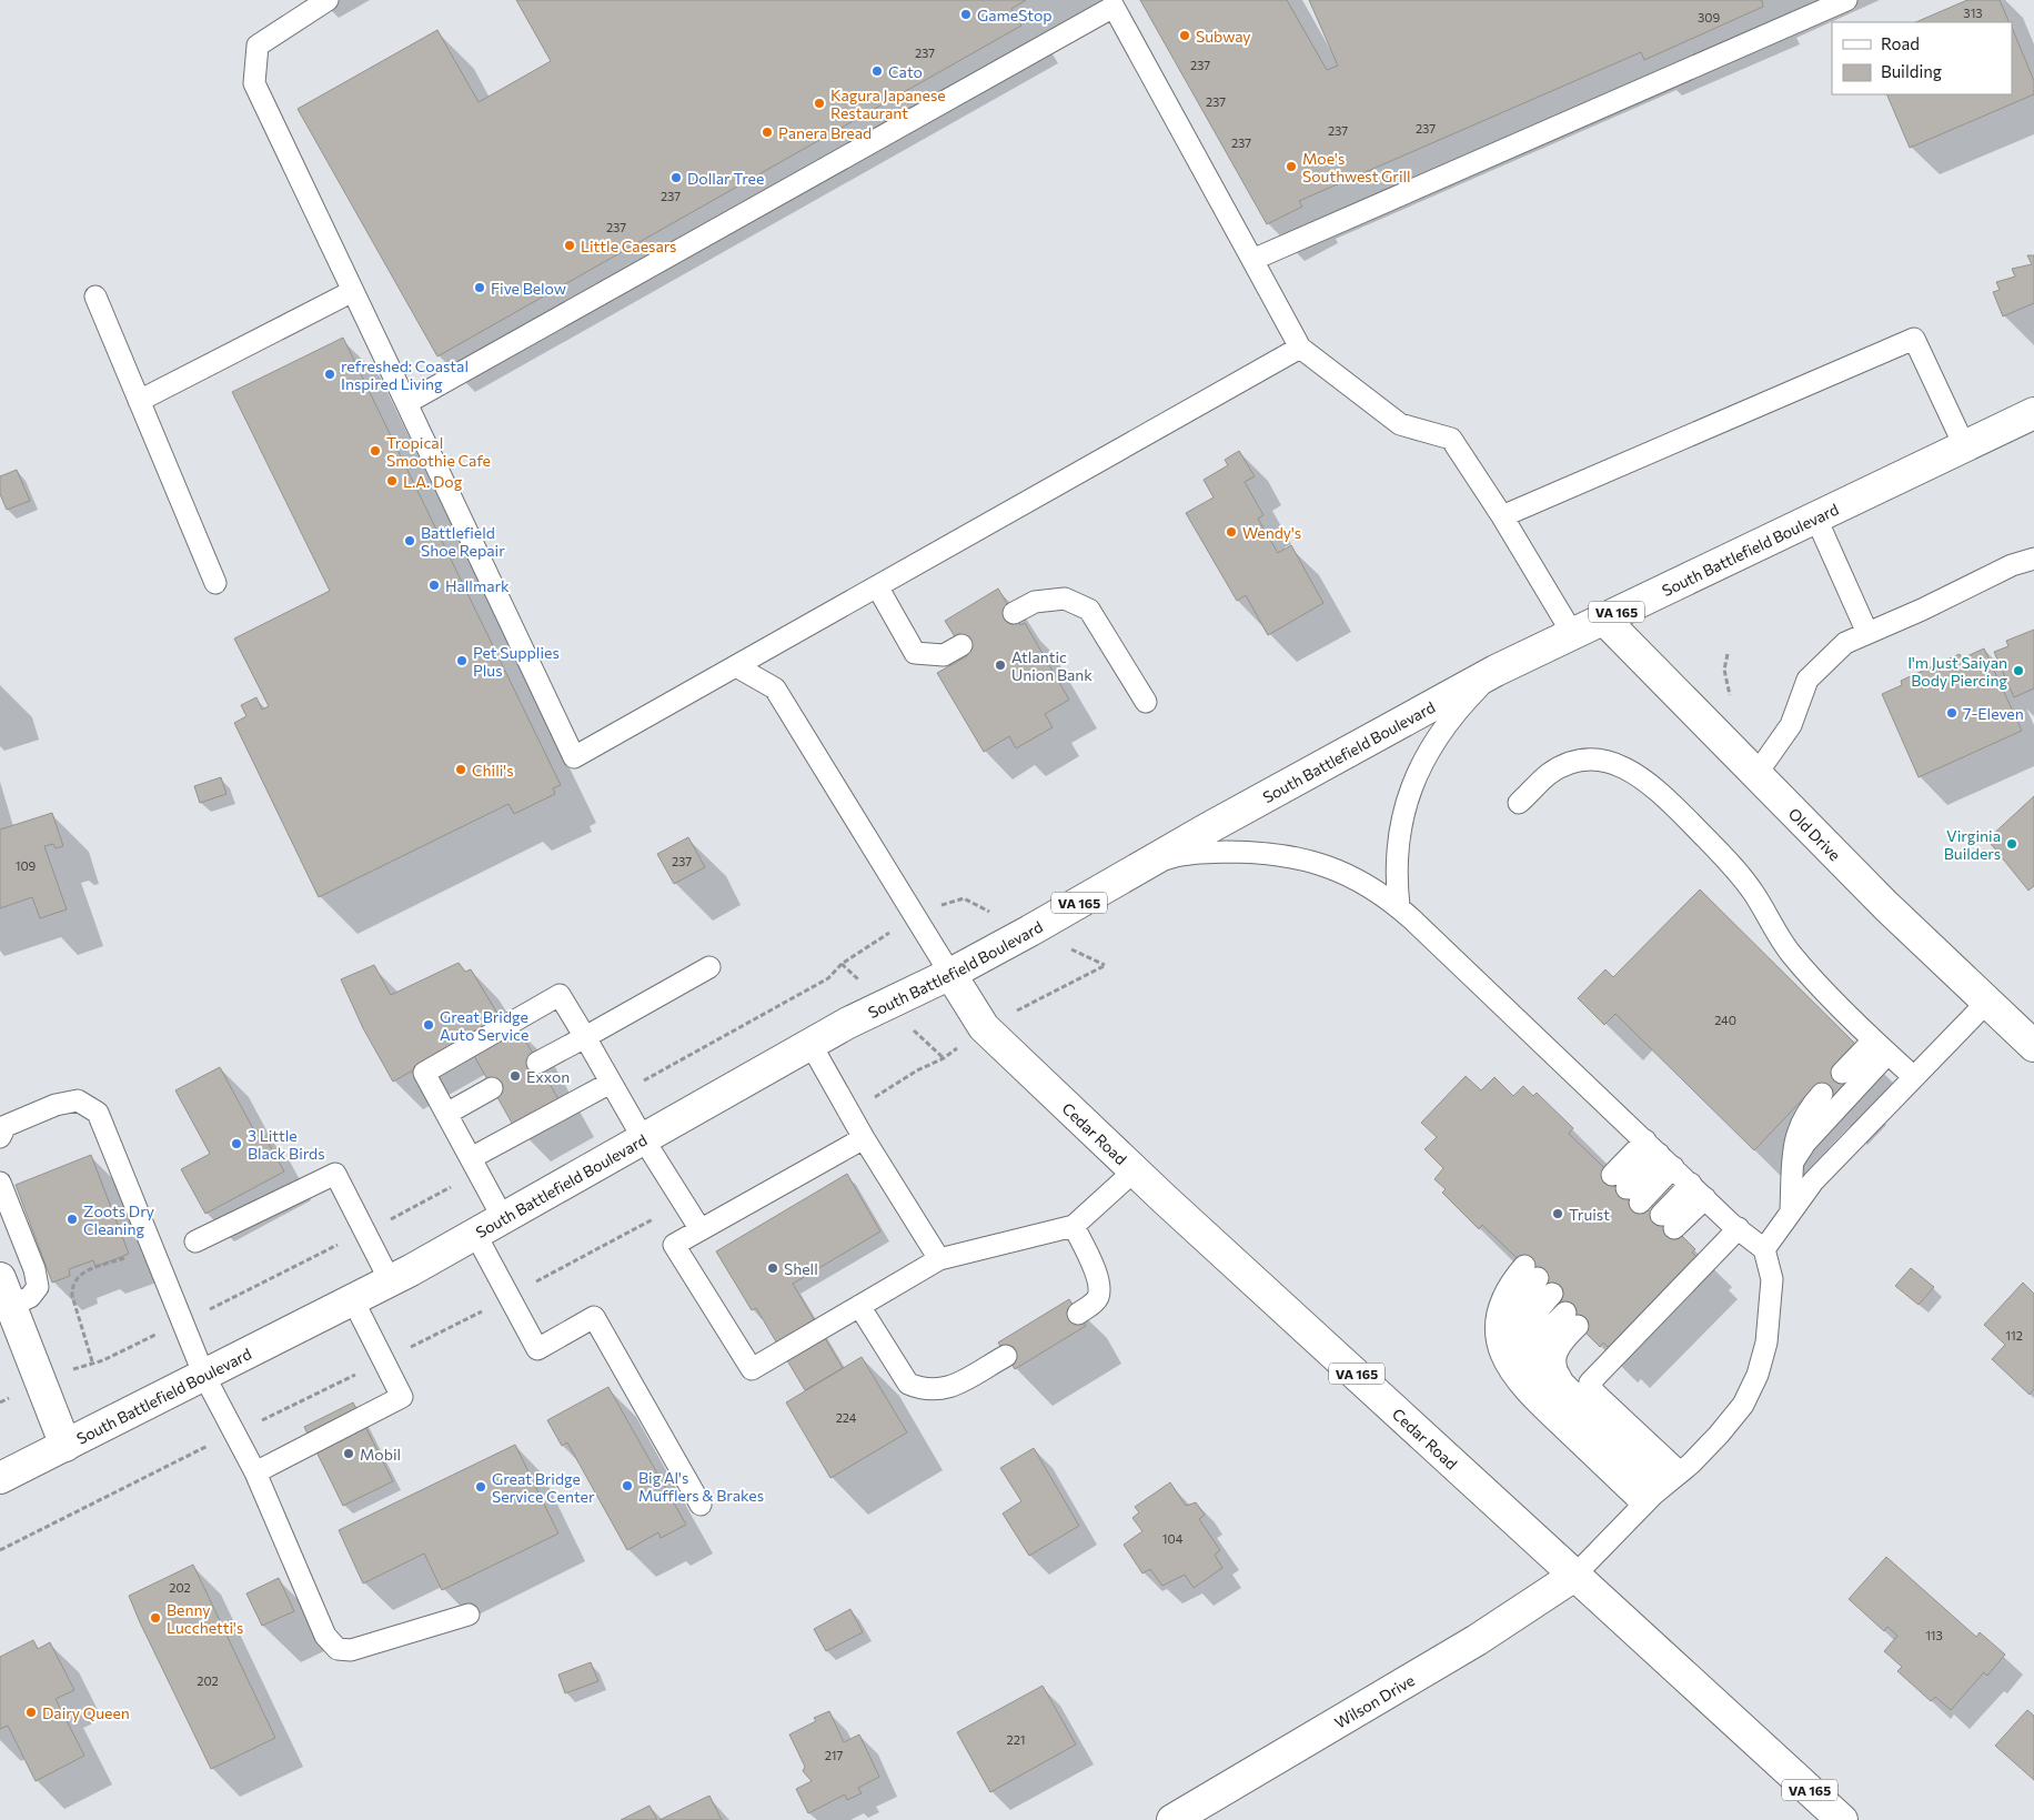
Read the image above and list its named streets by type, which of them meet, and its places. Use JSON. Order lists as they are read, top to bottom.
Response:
{
  "streets": {
    "main road": [
      "South Battlefield Boulevard",
      "VA 165",
      "Old Drive",
      "Cedar Road",
      "Wilson Drive"
    ]
  },
  "crossings": [
    ["South Battlefield Boulevard", "Old Drive"],
    ["South Battlefield Boulevard", "Cedar Road"],
    ["Cedar Road", "Wilson Drive"]
  ],
  "places": [
    "GameStop",
    "Subway",
    "Cato",
    "Kagura Japanese Restaurant",
    "Panera Bread",
    "Moe's Southwest Grill",
    "Dollar Tree",
    "Little Caesars",
    "Five Below",
    "refreshed: Coastal Inspired Living",
    "Tropical Smoothie Cafe",
    "L.A. Dog",
    "Wendy's",
    "Battlefield Shoe Repair",
    "Hallmark",
    "Pet Supplies Plus",
    "Atlantic Union Bank",
    "I'm Just Saiyan Body Piercing",
    "7-Eleven",
    "Chili's",
    "Virginia Builders",
    "Great Bridge Auto Service",
    "Exxon",
    "3 Little Black Birds",
    "Truist",
    "Zoots Dry Cleaning",
    "Shell",
    "Mobil",
    "Big Al's Mufflers & Brakes",
    "Great Bridge Service Center",
    "Benny Lucchetti's",
    "Dairy Queen"
  ],
  "house_numbers": [
    "313",
    "309",
    "237",
    "237",
    "237",
    "237",
    "237",
    "237",
    "237",
    "237",
    "237",
    "109",
    "240",
    "112",
    "224",
    "104",
    "202",
    "113",
    "202",
    "221",
    "217"
  ],
  "legend": ["Road", "Building"]
}
